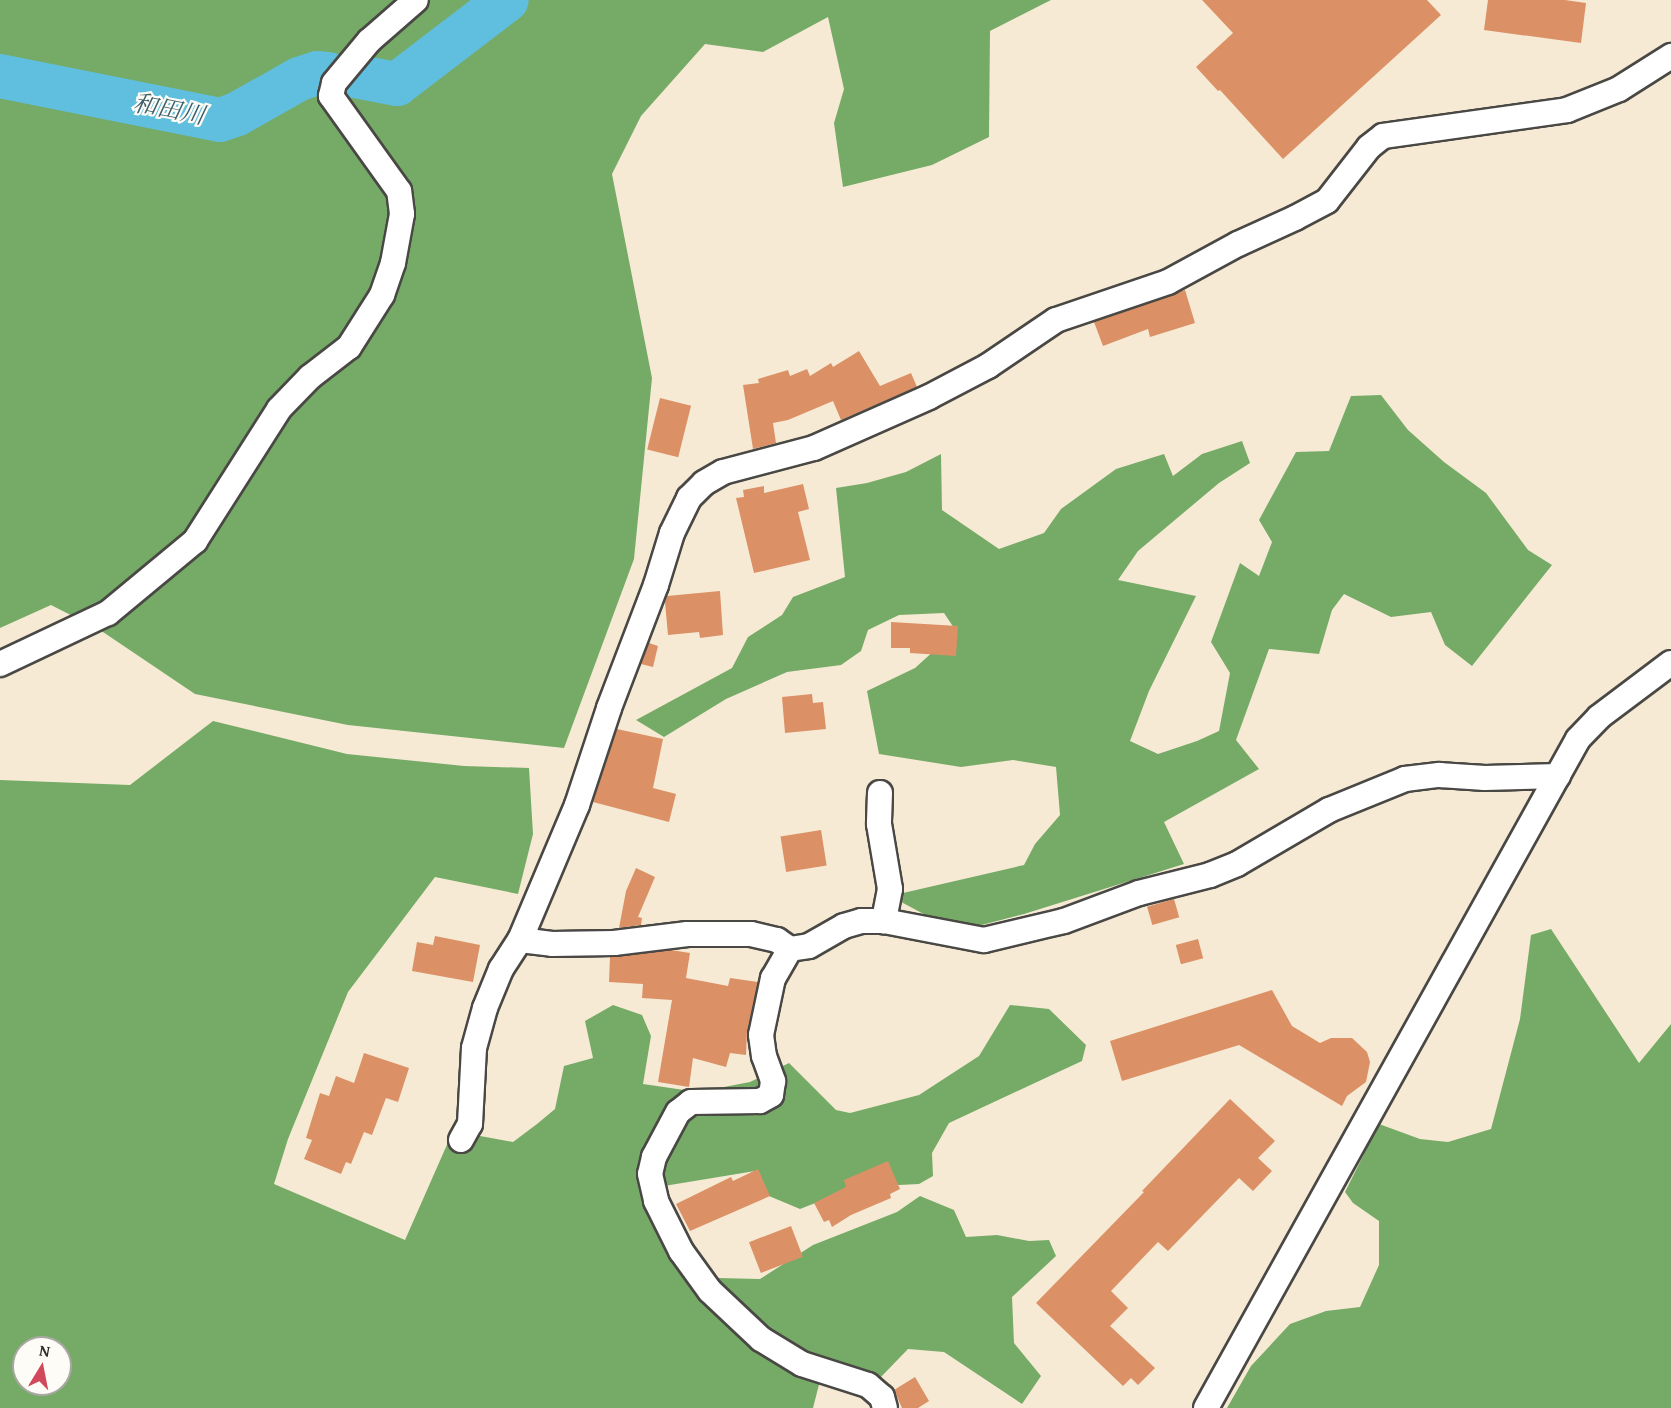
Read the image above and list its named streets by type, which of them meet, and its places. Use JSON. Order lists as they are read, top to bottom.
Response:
{
  "water": ["和田川"],
  "north": "top"
}
